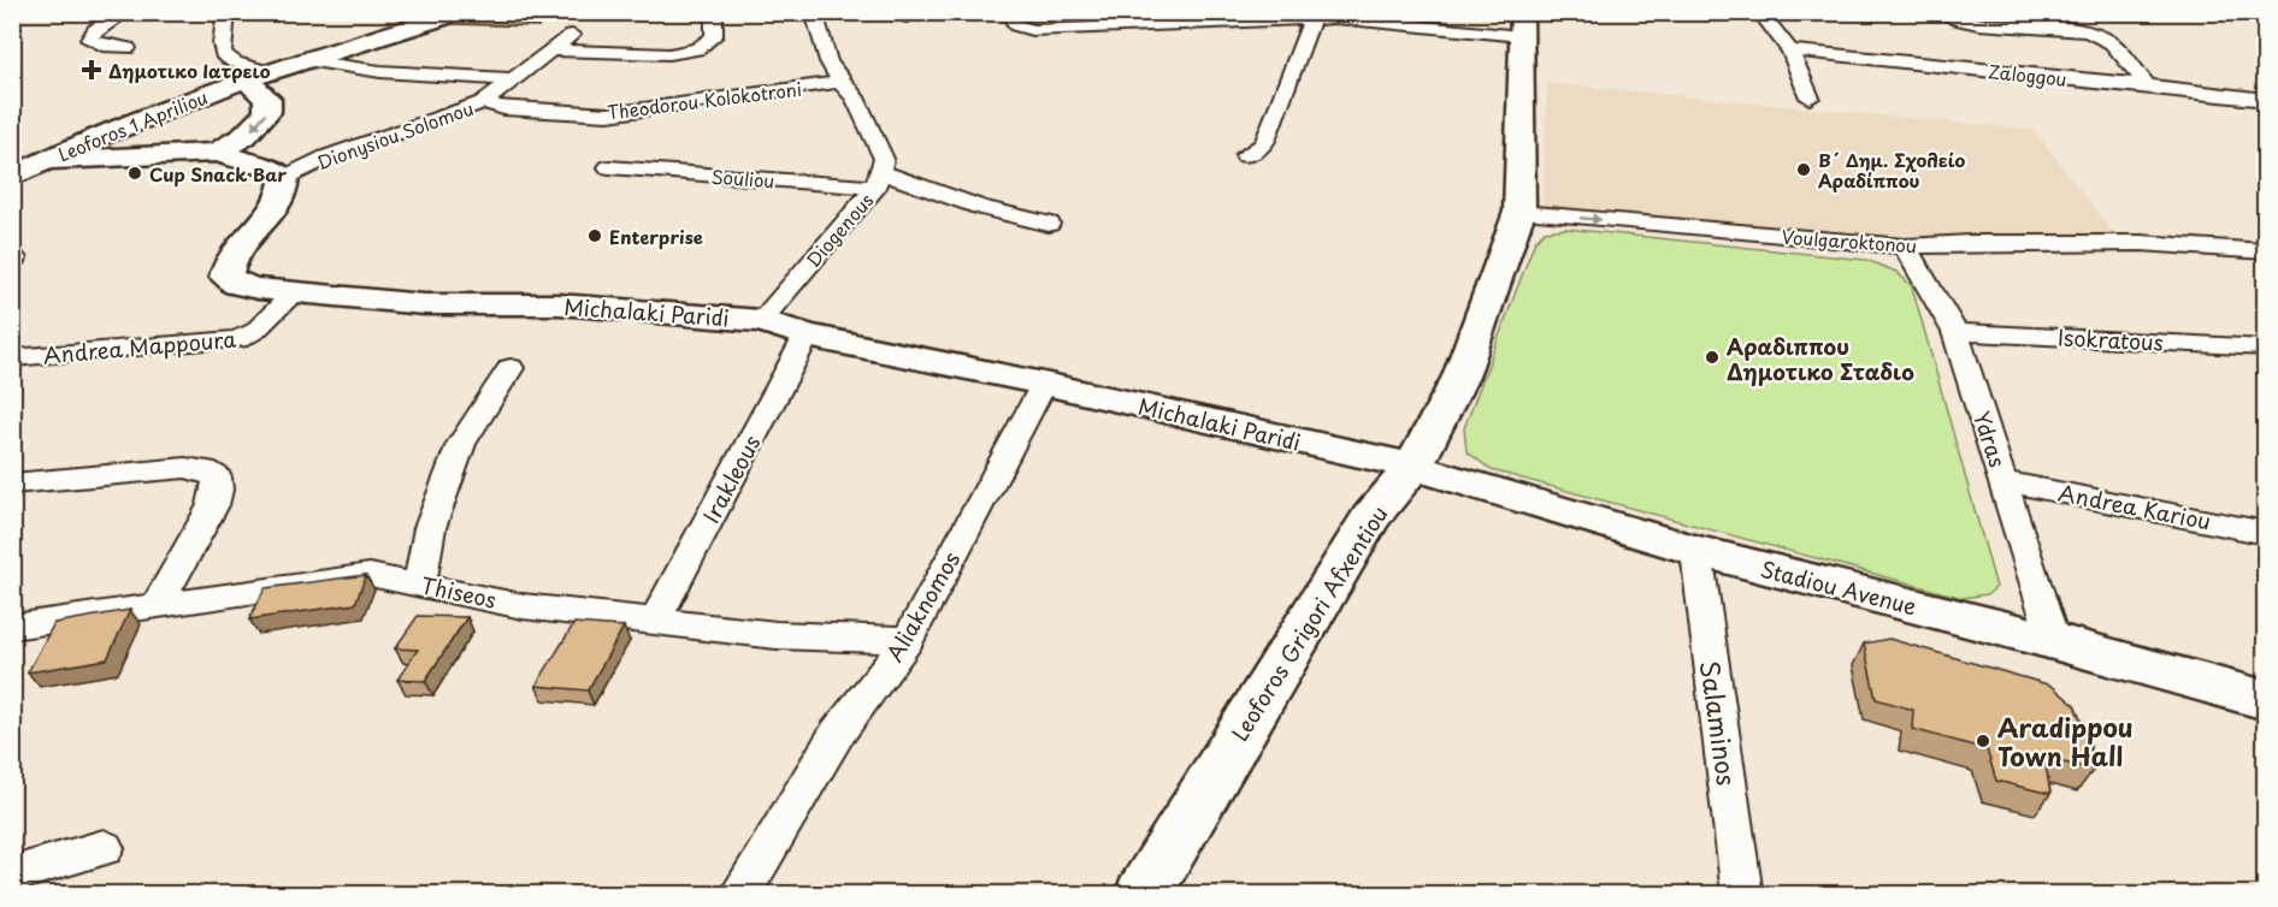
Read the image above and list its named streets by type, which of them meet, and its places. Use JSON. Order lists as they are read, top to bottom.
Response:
{
  "streets": {
    "main road": [
      "Leoforos 1 Apriliou",
      "Michalaki Paridi",
      "Stadiou Avenue",
      "Leoforos Grigori Afxentiou"
    ],
    "street": [
      "Zaloggou",
      "Theodorou Kolokotroni",
      "Dionysiou Solomou",
      "Souliou",
      "Diogenous",
      "Voulgaroktonou",
      "Isokratous",
      "Andrea Mappoura",
      "Ydras",
      "Irakleous",
      "Andrea Kariou",
      "Thiseos",
      "Aliaknomos",
      "Salaminos"
    ]
  },
  "crossings": [
    ["Theodorou Kolokotroni", "Dionysiou Solomou"],
    ["Theodorou Kolokotroni", "Diogenous"],
    ["Dionysiou Solomou", "Michalaki Paridi"],
    ["Souliou", "Diogenous"],
    ["Diogenous", "Michalaki Paridi"],
    ["Voulgaroktonou", "Ydras"],
    ["Voulgaroktonou", "Leoforos Grigori Afxentiou"],
    ["Michalaki Paridi", "Andrea Mappoura"],
    ["Michalaki Paridi", "Irakleous"],
    ["Michalaki Paridi", "Stadiou Avenue"],
    ["Michalaki Paridi", "Aliaknomos"],
    ["Michalaki Paridi", "Leoforos Grigori Afxentiou"],
    ["Isokratous", "Ydras"],
    ["Ydras", "Andrea Kariou"],
    ["Ydras", "Stadiou Avenue"],
    ["Irakleous", "Thiseos"],
    ["Stadiou Avenue", "Leoforos Grigori Afxentiou"],
    ["Stadiou Avenue", "Salaminos"],
    ["Thiseos", "Aliaknomos"]
  ],
  "one_way": ["Voulgaroktonou"],
  "places": {
    "health": ["Δημοτικο Ιατρειο"],
    "other": [
      "Β´ Δημ. Σχολείο Αραδίππου",
      "Cup Snack Bar",
      "Enterprise",
      "Αραδιππου Δημοτικο Σταδιο",
      "Aradippou Town Hall"
    ]
  }
}
